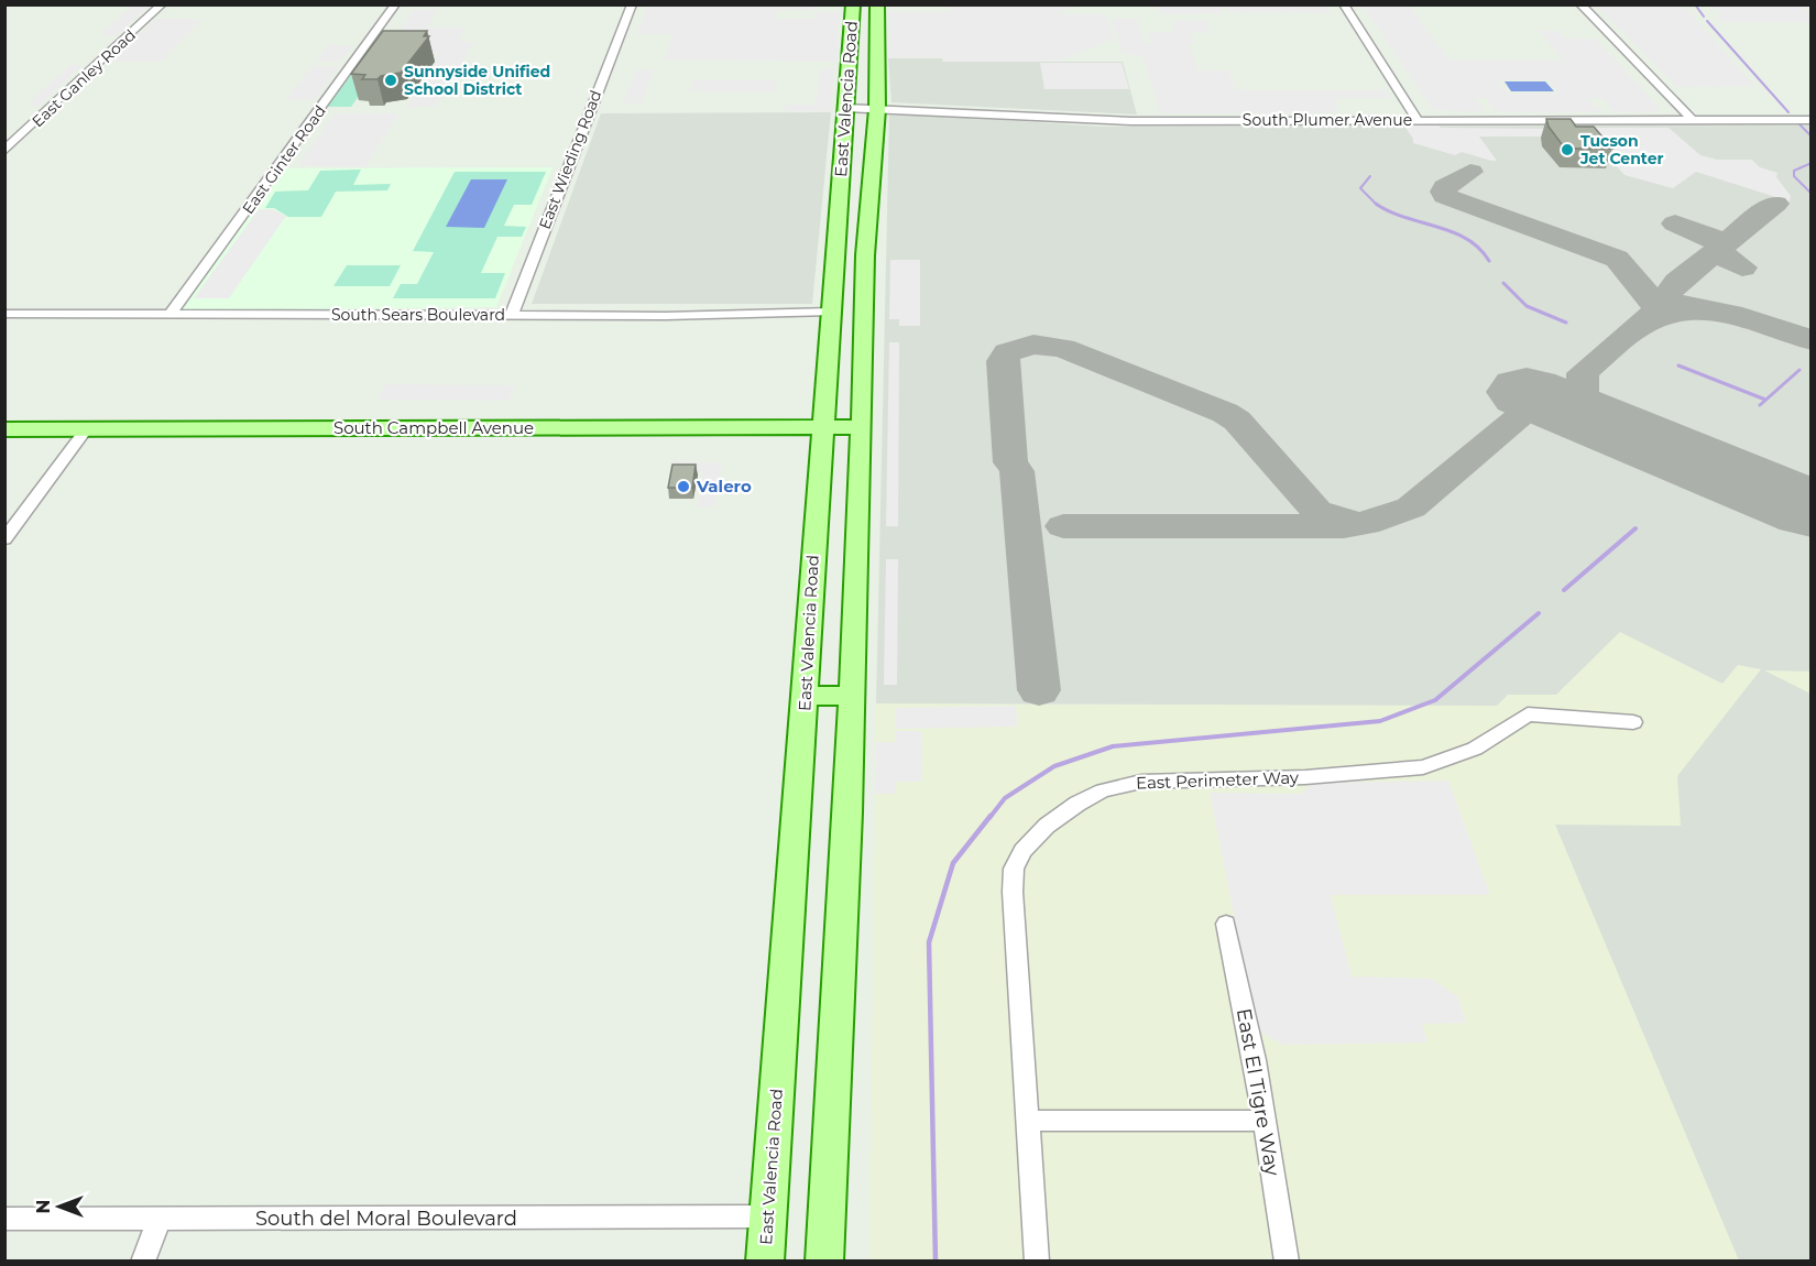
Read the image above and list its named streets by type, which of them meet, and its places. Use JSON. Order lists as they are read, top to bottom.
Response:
{
  "streets": {
    "main road": ["East Valencia Road", "South Campbell Avenue"],
    "street": [
      "East Ganley Road",
      "South Plumer Avenue",
      "East Ginter Road",
      "East Wieding Road",
      "South Sears Boulevard",
      "East Perimeter Way",
      "East El Tigre Way",
      "South del Moral Boulevard"
    ]
  },
  "crossings": [
    ["East Valencia Road", "South Plumer Avenue"],
    ["East Valencia Road", "South Sears Boulevard"],
    ["East Valencia Road", "South Campbell Avenue"],
    ["East Valencia Road", "South del Moral Boulevard"],
    ["East Ginter Road", "South Sears Boulevard"],
    ["East Wieding Road", "South Sears Boulevard"]
  ],
  "places": ["Sunnyside Unified School District", "Tucson Jet Center", "Valero"],
  "north": "left"
}
